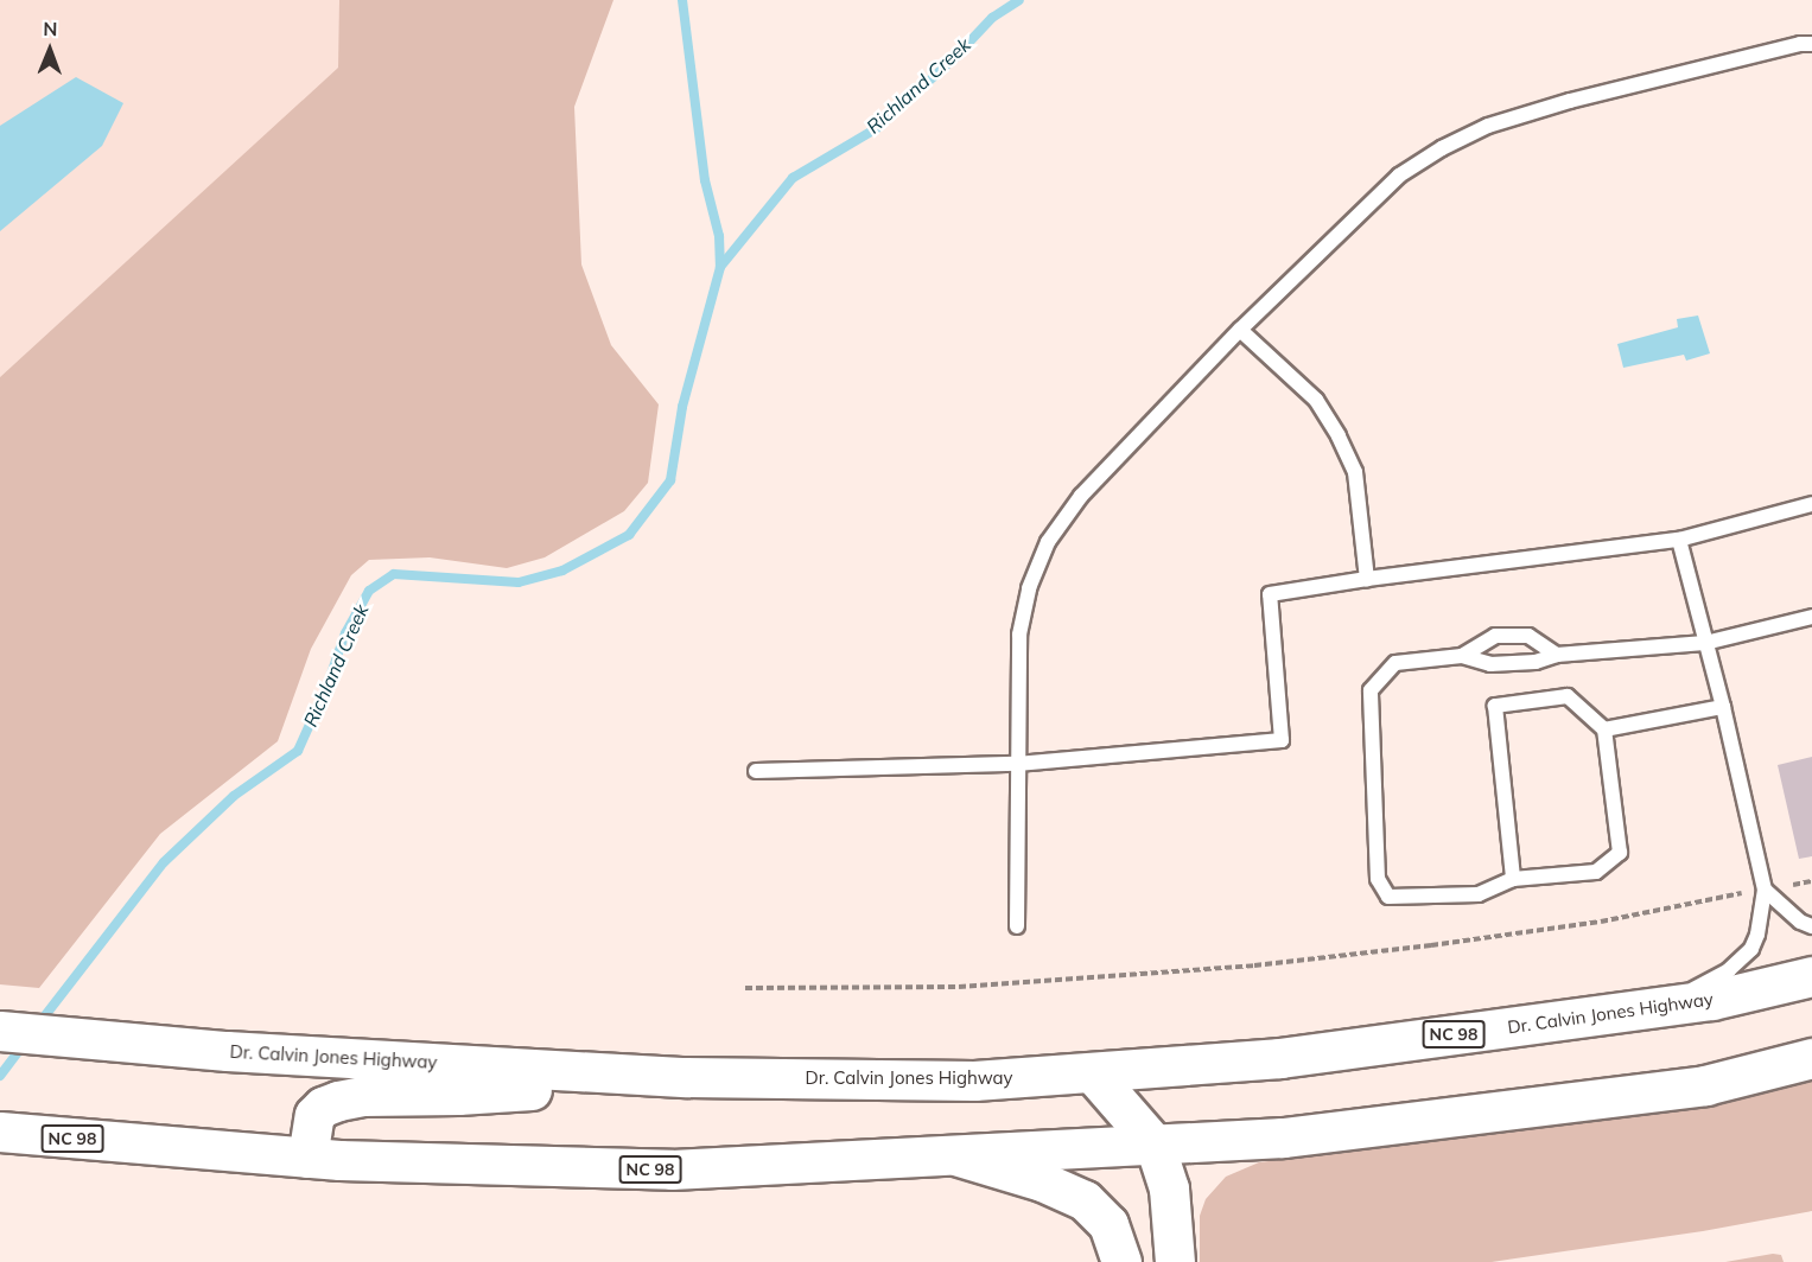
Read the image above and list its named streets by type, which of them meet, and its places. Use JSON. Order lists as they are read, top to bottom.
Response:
{
  "streets": {
    "main road": ["Dr. Calvin Jones Highway", "NC 98"]
  },
  "water": ["Richland Creek"],
  "north": "top"
}
